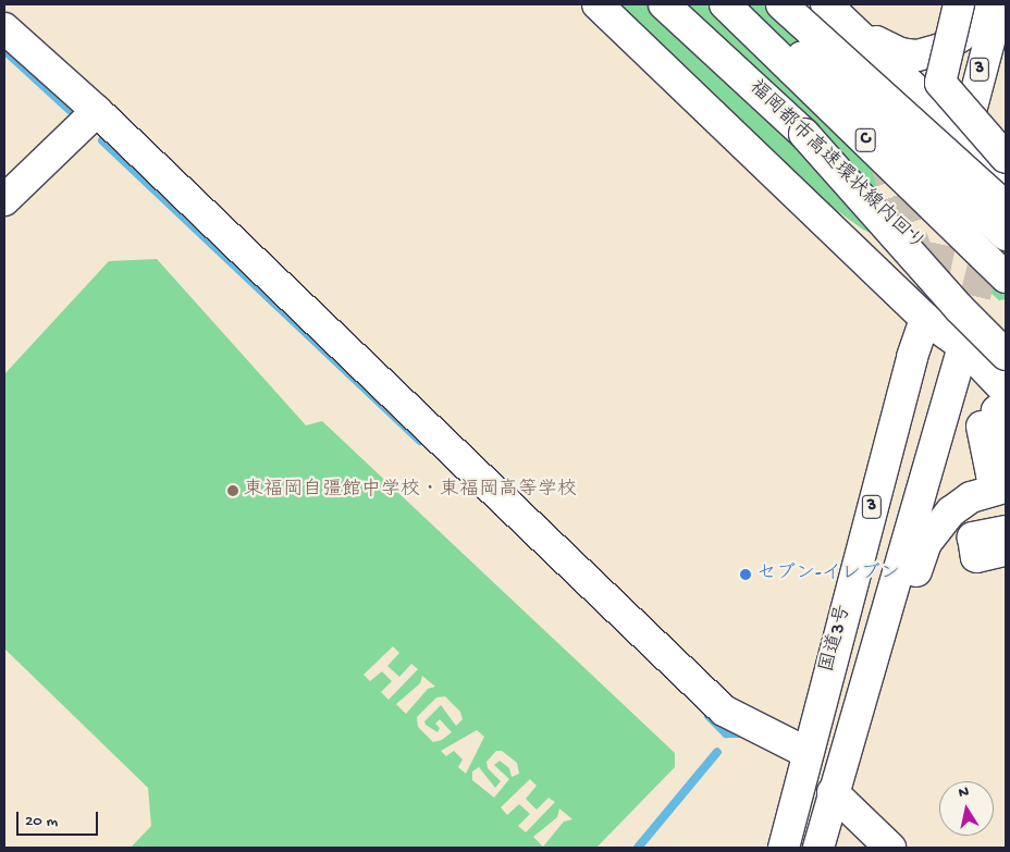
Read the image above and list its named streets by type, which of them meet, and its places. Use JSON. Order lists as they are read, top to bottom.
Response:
{
  "streets": {
    "main road": [
      "3",
      "C",
      "福岡都市高速環状線内回り",
      "国道3号"
    ]
  },
  "places": ["東福岡自彊館中学校・東福岡高等学校", "セブン-イレブン"],
  "scale_bar": "20 m",
  "north": "top"
}
